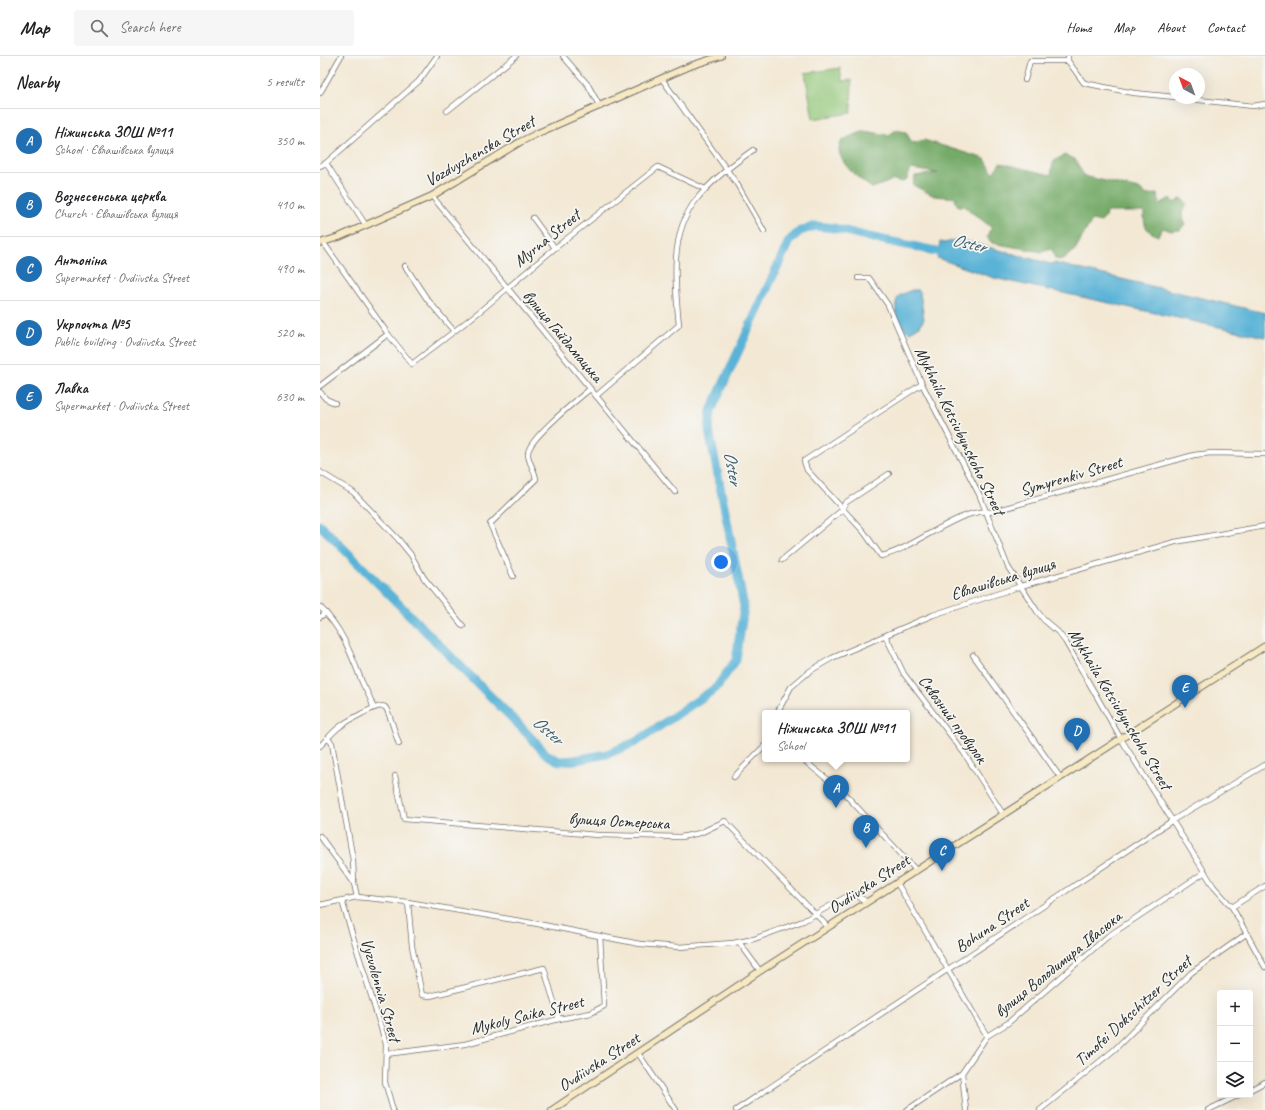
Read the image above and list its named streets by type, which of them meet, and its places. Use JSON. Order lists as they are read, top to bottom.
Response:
{
  "streets": {
    "main road": ["Vozdvyzhenska Street", "Ovdiivska Street"],
    "street": [
      "Myrna Street",
      "вулиця Гайдамацька",
      "Mykhaila Kotsiubynskoho Street",
      "Symyrenkiv Street",
      "Євлашівська вулиця",
      "Сквозний провулок",
      "вулиця Остерська",
      "Bohuna Street",
      "вулиця Володимира Івасюка",
      "Vyzvolennia Street",
      "Timofei Dokschitzer Street",
      "Mykoly Saika Street"
    ]
  },
  "crossings": [
    ["Vozdvyzhenska Street", "вулиця Гайдамацька"],
    ["Myrna Street", "вулиця Гайдамацька"],
    ["Mykhaila Kotsiubynskoho Street", "Symyrenkiv Street"],
    ["Mykhaila Kotsiubynskoho Street", "Євлашівська вулиця"],
    ["Mykhaila Kotsiubynskoho Street", "Ovdiivska Street"],
    ["Mykhaila Kotsiubynskoho Street", "Bohuna Street"],
    ["Mykhaila Kotsiubynskoho Street", "вулиця Володимира Івасюка"],
    ["Mykhaila Kotsiubynskoho Street", "Timofei Dokschitzer Street"],
    ["Євлашівська вулиця", "Сквозний провулок"],
    ["Сквозний провулок", "Ovdiivska Street"],
    ["вулиця Остерська", "Ovdiivska Street"],
    ["Vyzvolennia Street", "Mykoly Saika Street"]
  ],
  "water": ["Oster"],
  "north": "top left",
  "page": {
    "header": "Map",
    "search": "Search here",
    "nav": [
      "Home",
      "Map",
      "About",
      "Contact"
    ],
    "heading": ["Nearby", "5 results"],
    "list": [
      {
        "mark": "A",
        "name": "Ніжинська ЗОШ №11",
        "note": "School · Євлашівська вулиця",
        "value": "350 m"
      },
      {
        "mark": "B",
        "name": "Вознесенська церква",
        "note": "Church · Євлашівська вулиця",
        "value": "410 m"
      },
      {
        "mark": "C",
        "name": "Антоніна",
        "note": "Supermarket · Ovdiivska Street",
        "value": "490 m"
      },
      {
        "mark": "D",
        "name": "Укрпочта №5",
        "note": "Public building · Ovdiivska Street",
        "value": "520 m"
      },
      {
        "mark": "E",
        "name": "Лавка",
        "note": "Supermarket · Ovdiivska Street",
        "value": "630 m"
      }
    ],
    "pins": [
      "E",
      "D",
      "A",
      "B",
      "C"
    ],
    "popup": ["Ніжинська ЗОШ №11", "School"],
    "map_buttons": ["+", "−"]
  }
}
